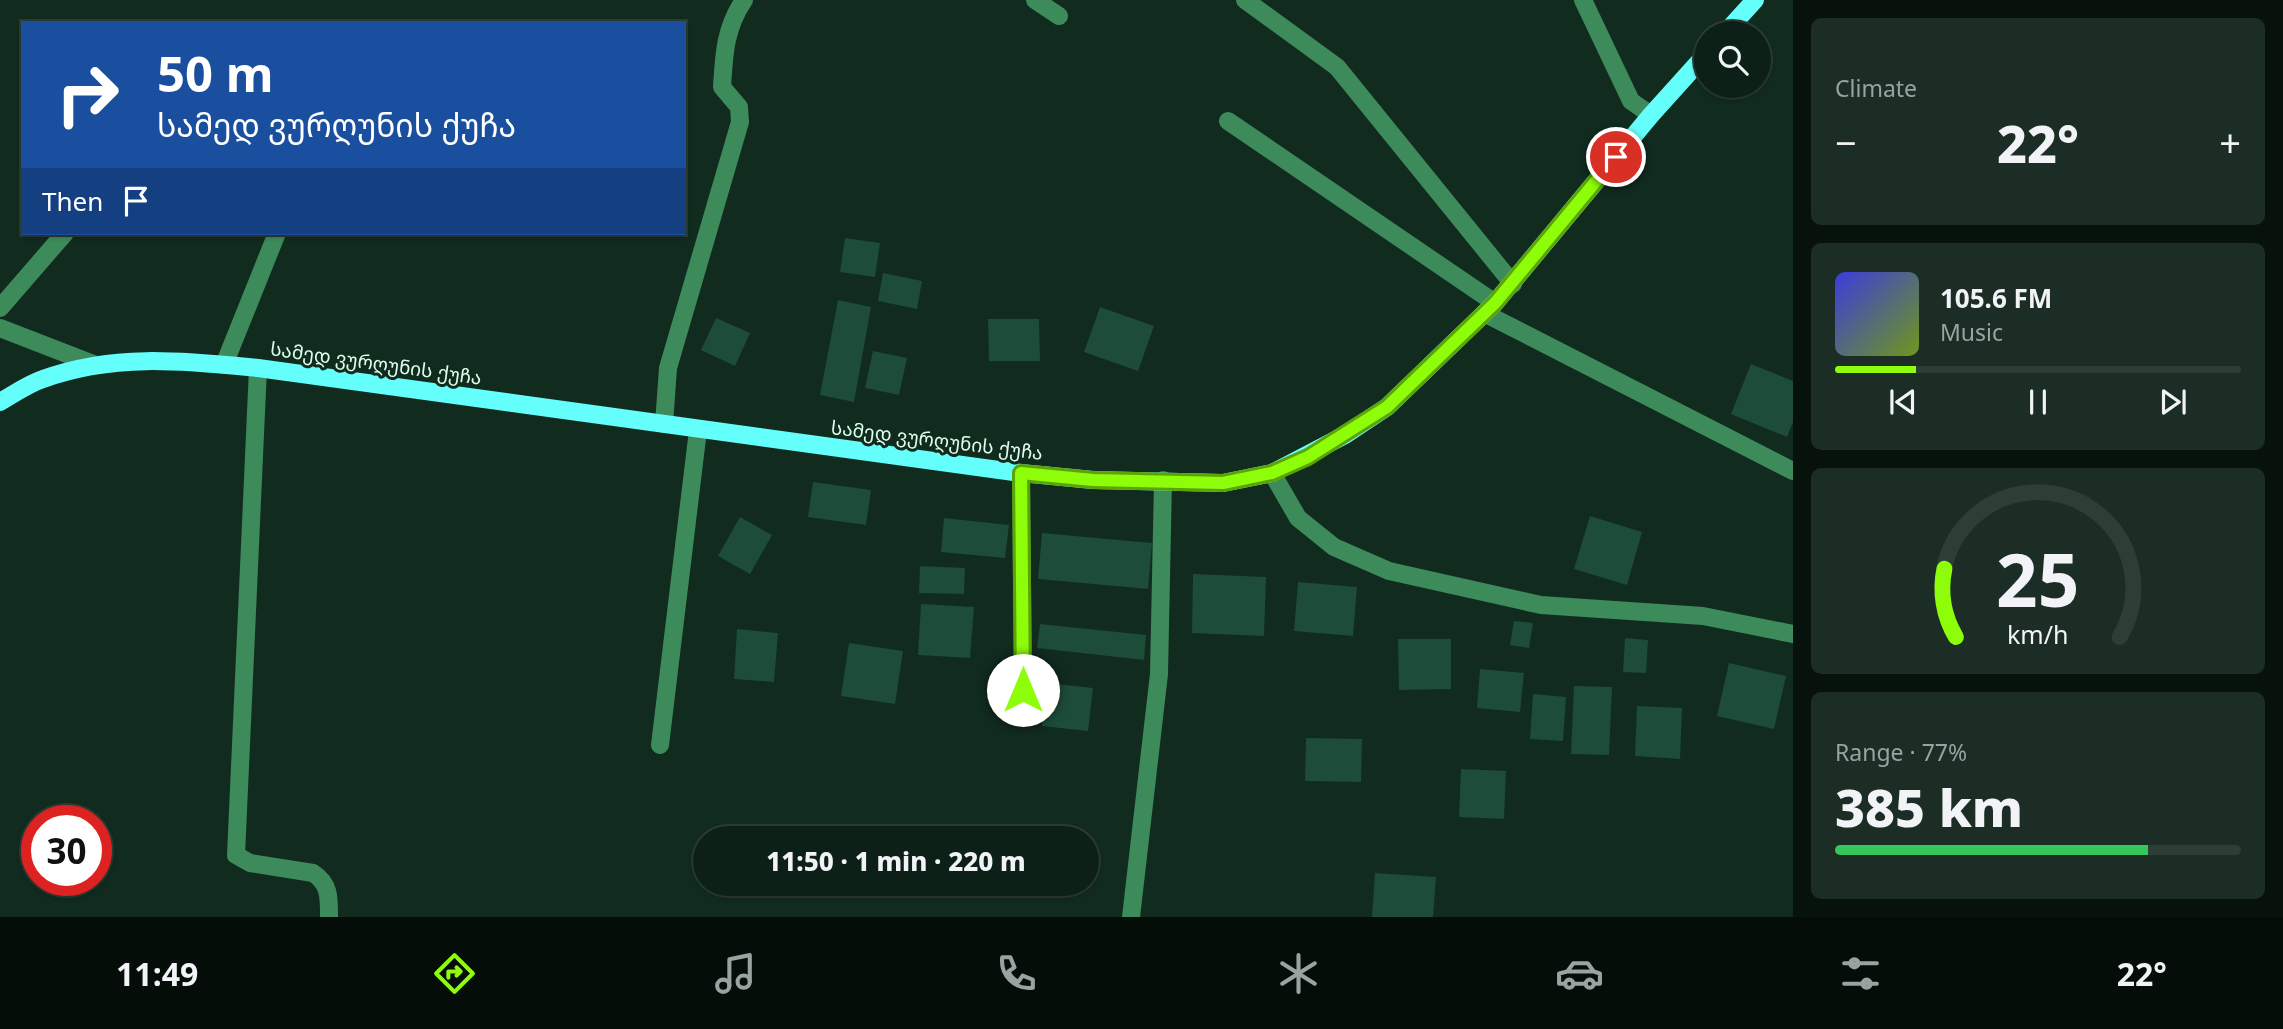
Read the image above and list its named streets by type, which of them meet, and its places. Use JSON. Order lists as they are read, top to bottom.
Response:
{
  "streets": {
    "main road": ["სამედ ვურღუნის ქუჩა"]
  },
  "page": {
    "tile": [
      "Climate",
      ["Range · 77%", "385 km"]
    ],
    "turn": ["50 m", "სამედ ვურღუნის ქუჩა"],
    "heat": ["−", "22°", "+"],
    "then": "Then",
    "song": ["105.6 FM", "Music"],
    "limit": "30",
    "trip": "11:50 · 1 min · 220 m",
    "tabs": ["11:49", "22°"],
    "gauge": ["25", "km/h"]
  }
}
